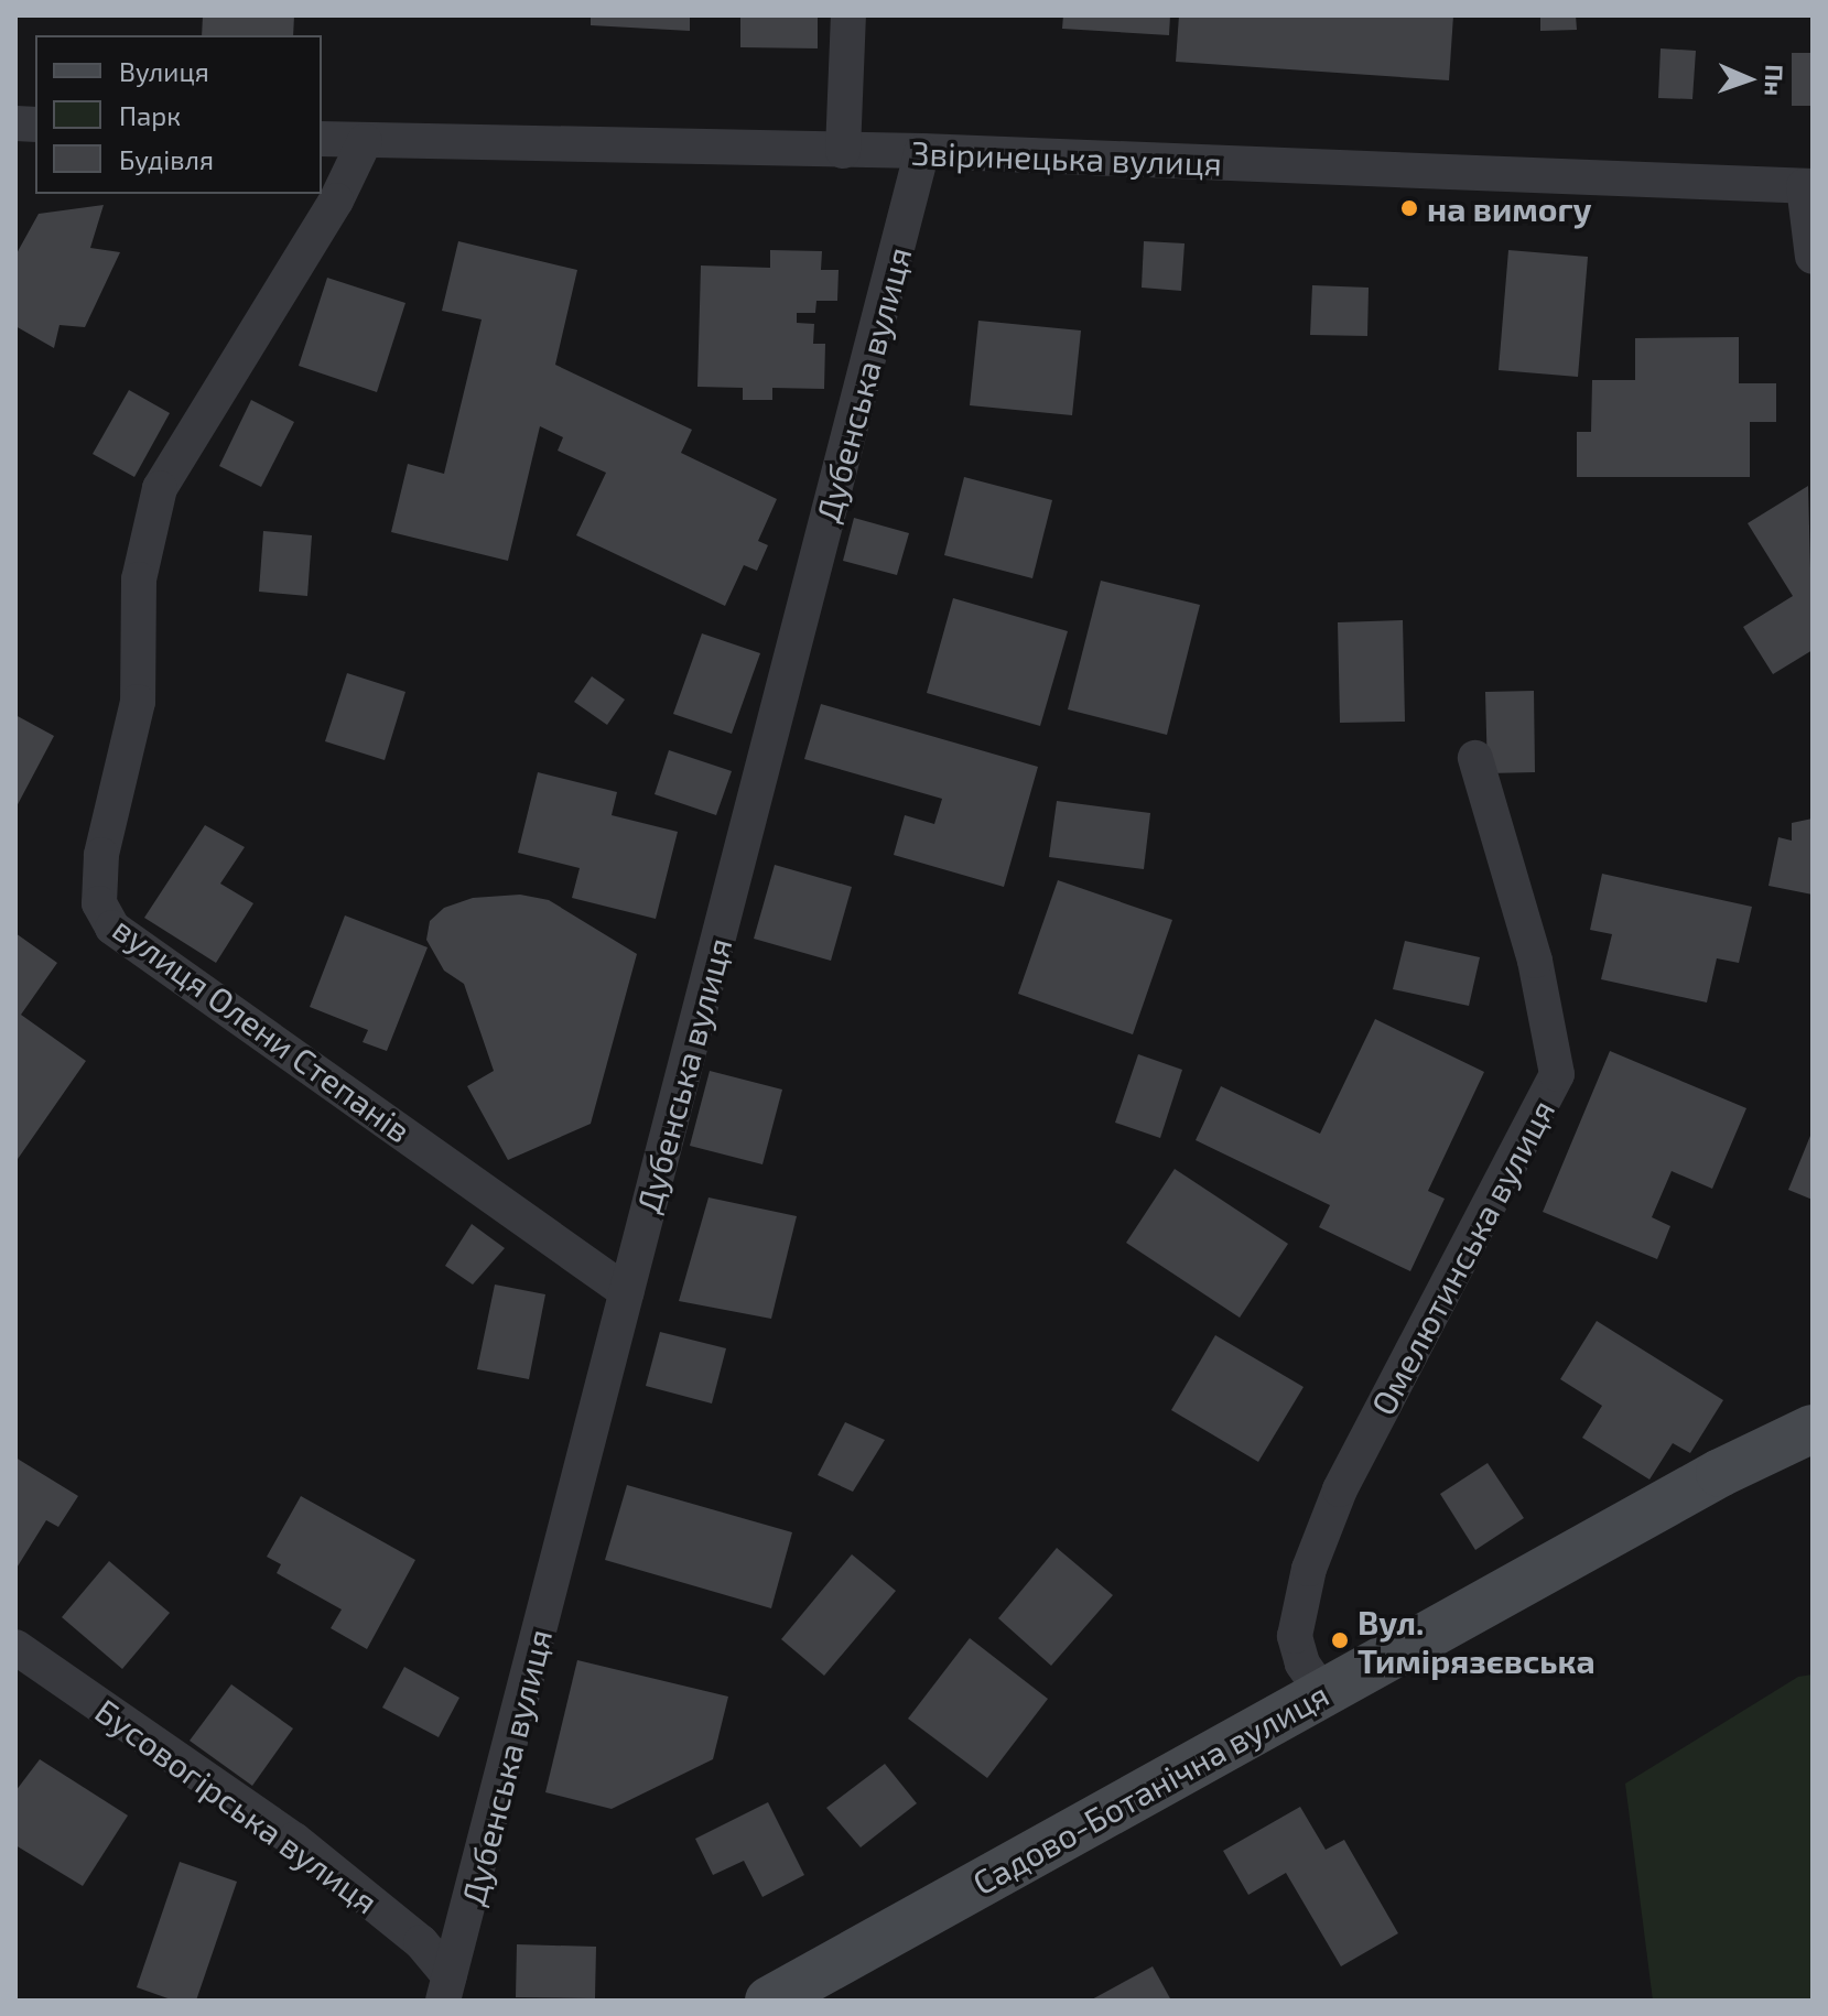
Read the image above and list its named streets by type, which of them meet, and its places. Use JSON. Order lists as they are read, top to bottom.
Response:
{
  "streets": {
    "street": [
      "Звіринецька вулиця",
      "Дубенська вулиця",
      "вулиця Олени Степанів",
      "Омелютинська вулиця",
      "Садово-Ботанічна вулиця",
      "Бусовогірська вулиця"
    ]
  },
  "crossings": [
    ["Звіринецька вулиця", "Дубенська вулиця"],
    ["Звіринецька вулиця", "вулиця Олени Степанів"],
    ["Дубенська вулиця", "вулиця Олени Степанів"],
    ["Дубенська вулиця", "Бусовогірська вулиця"],
    ["Омелютинська вулиця", "Садово-Ботанічна вулиця"]
  ],
  "places": ["на вимогу", "Вул. Тимірязєвська"],
  "legend": ["Вулиця", "Парк", "Будівля"],
  "north": "right"
}
